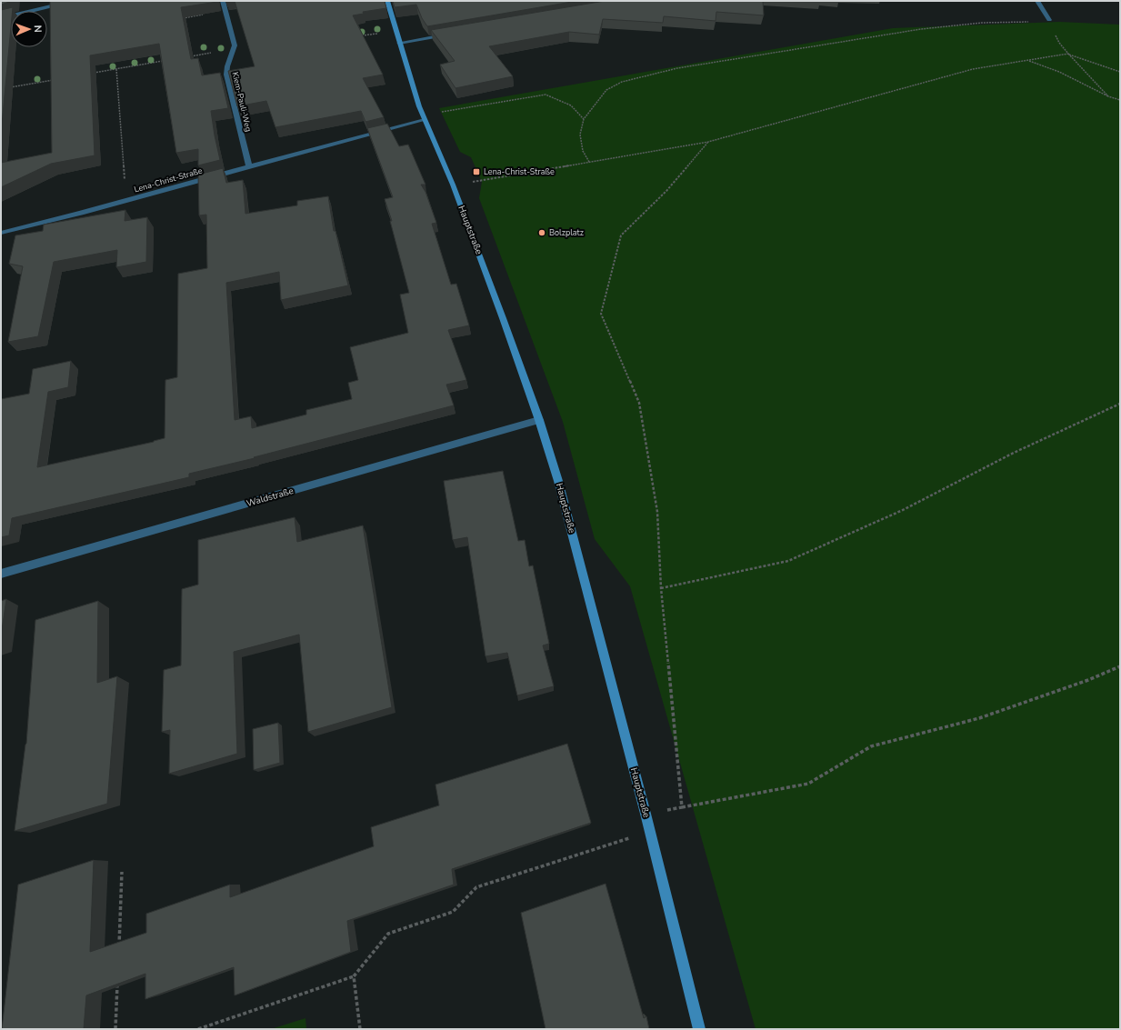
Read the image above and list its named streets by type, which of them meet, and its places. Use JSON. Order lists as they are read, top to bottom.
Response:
{
  "streets": {
    "street": [
      "Kiem-Pauli-Weg",
      "Lena-Christ-Straße",
      "Hauptstraße",
      "Waldstraße"
    ]
  },
  "crossings": [
    ["Kiem-Pauli-Weg", "Lena-Christ-Straße"],
    ["Lena-Christ-Straße", "Hauptstraße"],
    ["Hauptstraße", "Waldstraße"]
  ],
  "places": {
    "transit": ["Lena-Christ-Straße"],
    "other": ["Bolzplatz"]
  },
  "north": "right"
}
